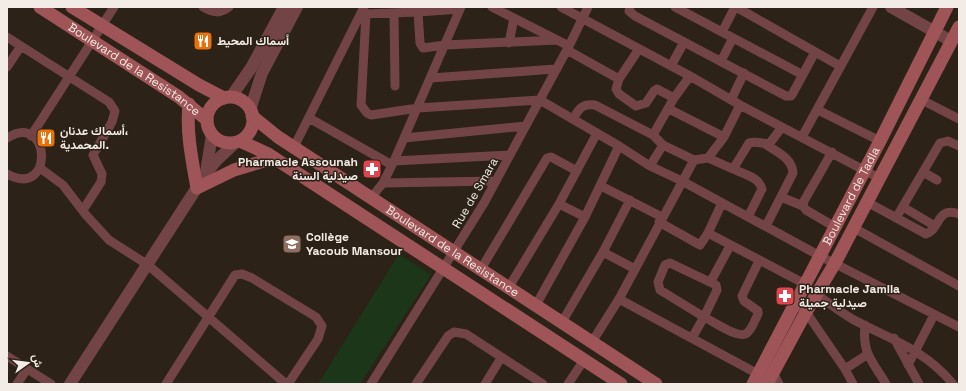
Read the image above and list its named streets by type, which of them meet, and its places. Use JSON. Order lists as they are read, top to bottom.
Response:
{
  "streets": {
    "main road": ["Boulevard de la Resistance", "Boulevard de Tadla"],
    "street": ["Rue de Smara"]
  },
  "crossings": [
    ["Boulevard de la Resistance", "Rue de Smara"]
  ],
  "places": {
    "restaurant": ["أسماك المحيط", "أسماك عدنان، المحمدية."],
    "pharmacy": ["Pharmacie Assounah صيدلية السنة", "Pharmacie Jamila صيدلية جميلة"],
    "school or university": ["Collège Yacoub Mansour"]
  },
  "north": "right"
}
